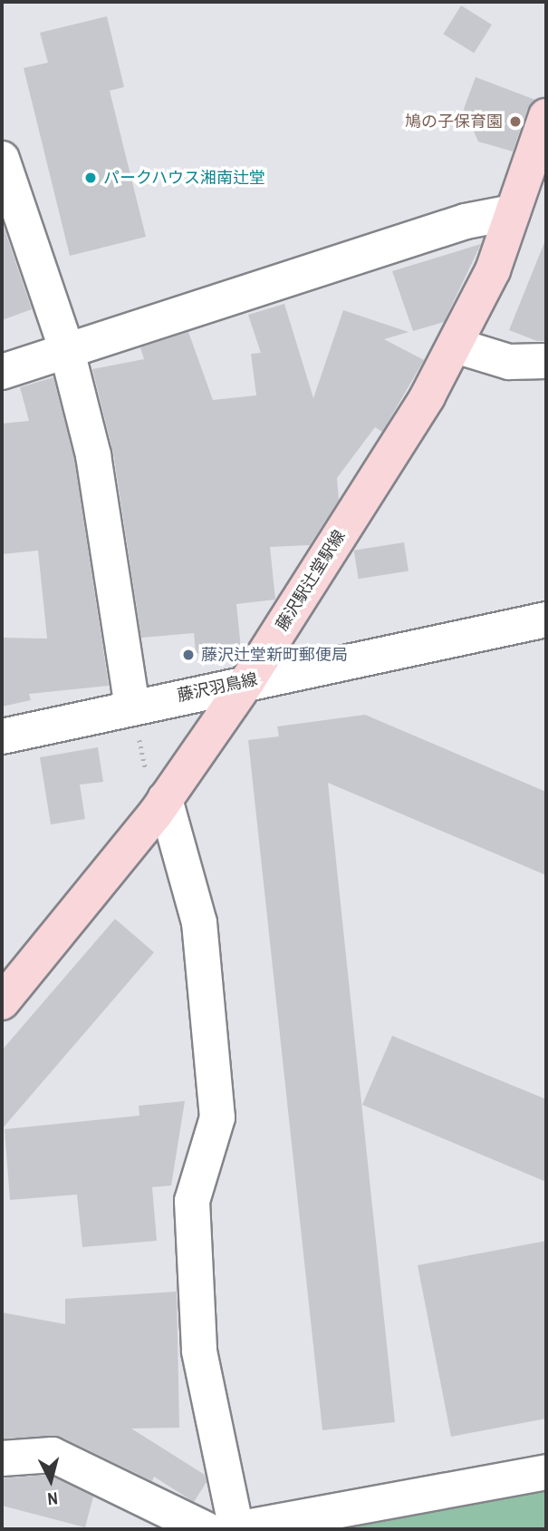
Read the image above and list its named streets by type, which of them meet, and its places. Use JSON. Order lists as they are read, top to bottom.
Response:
{
  "streets": {
    "main road": ["藤沢駅辻堂駅線"],
    "street": ["藤沢羽鳥線"]
  },
  "crossings": [
    ["藤沢駅辻堂駅線", "藤沢羽鳥線"]
  ],
  "places": ["鳩の子保育園", "パークハウス湘南辻堂", "藤沢辻堂新町郵便局"],
  "north": "bottom"
}
